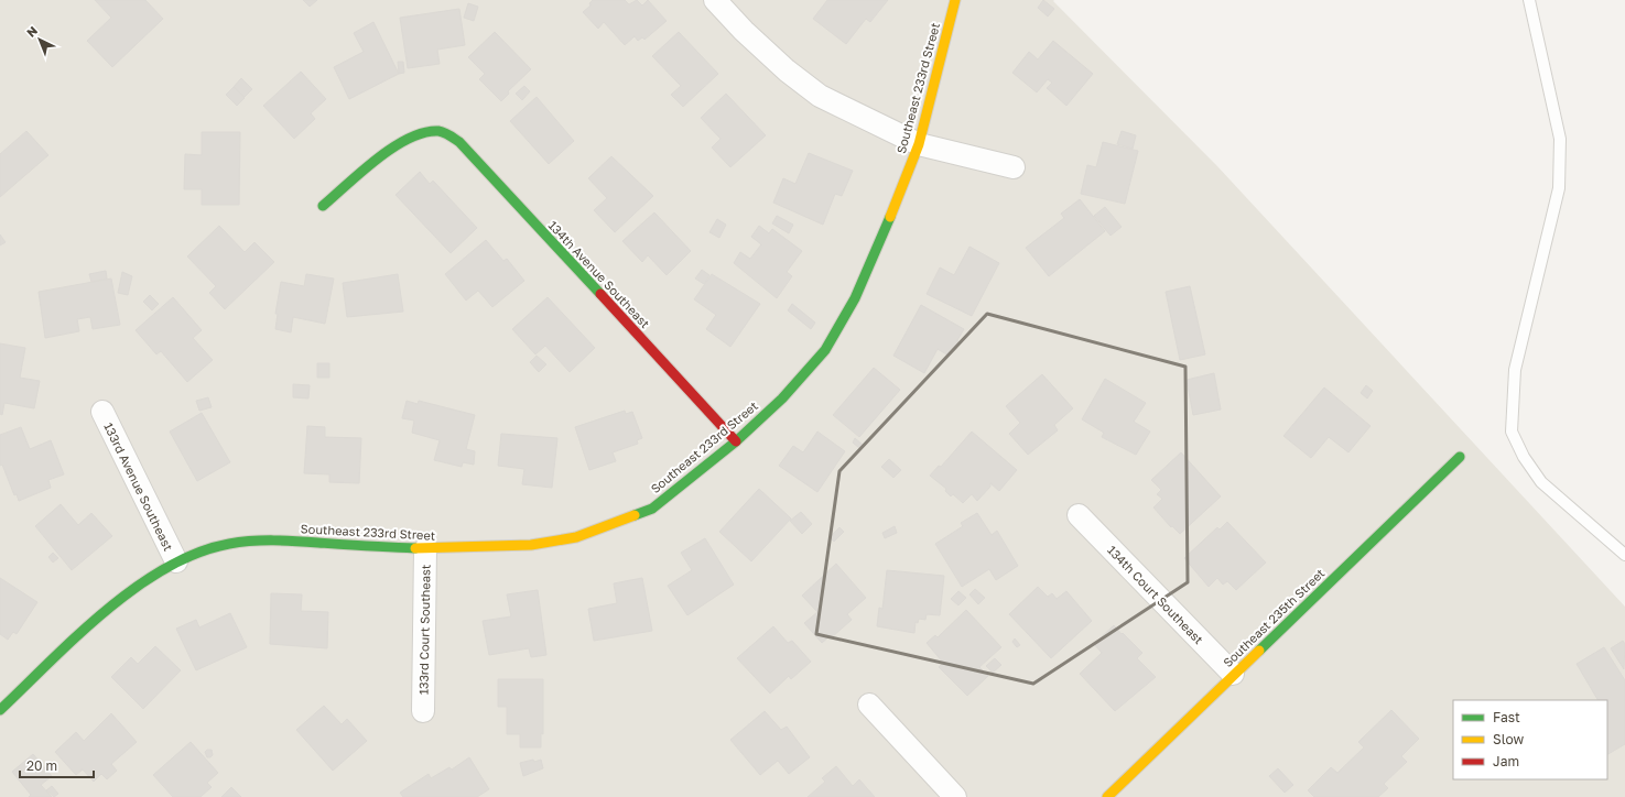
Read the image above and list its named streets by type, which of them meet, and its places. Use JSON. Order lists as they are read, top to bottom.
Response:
{
  "streets": {
    "street": [
      "Southeast 233rd Street",
      "134th Avenue Southeast",
      "133rd Avenue Southeast",
      "134th Court Southeast",
      "Southeast 235th Street",
      "133rd Court Southeast"
    ]
  },
  "crossings": [
    ["Southeast 233rd Street", "134th Avenue Southeast"],
    ["Southeast 233rd Street", "133rd Avenue Southeast"],
    ["Southeast 233rd Street", "133rd Court Southeast"],
    ["134th Court Southeast", "Southeast 235th Street"]
  ],
  "legend": ["Fast", "Slow", "Jam"],
  "scale_bar": "20 m",
  "north": "top left"
}
